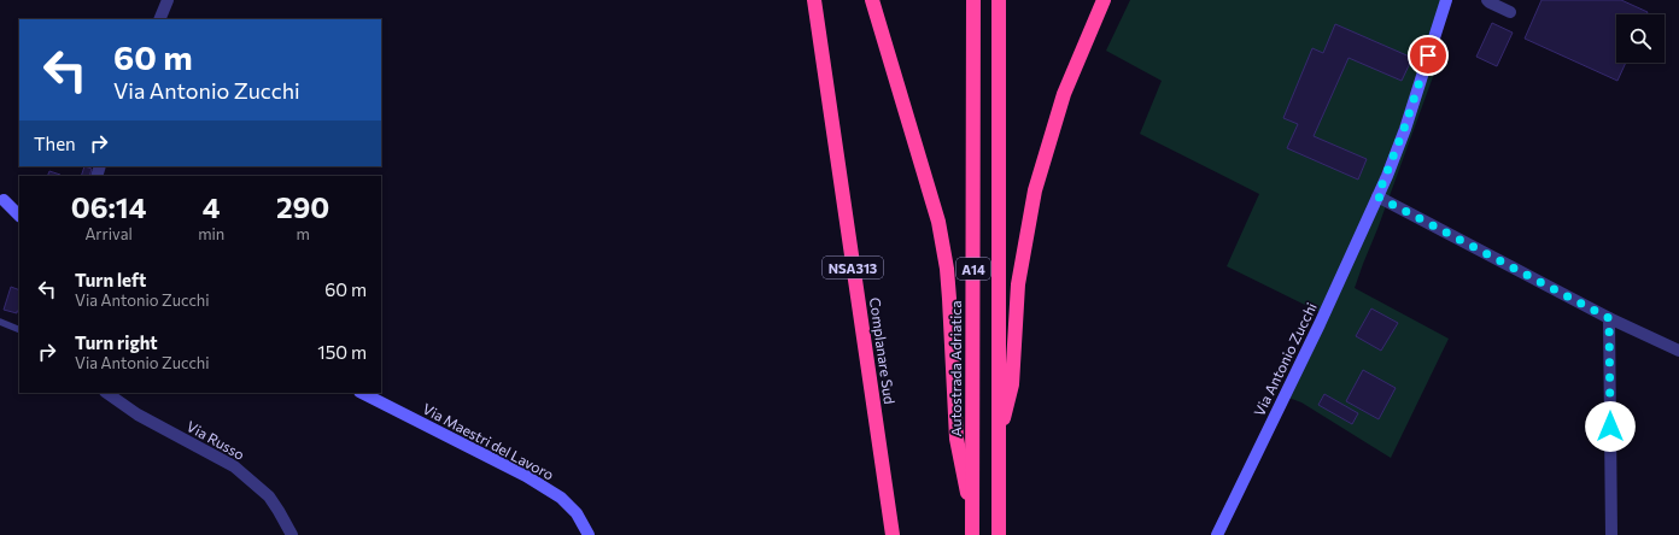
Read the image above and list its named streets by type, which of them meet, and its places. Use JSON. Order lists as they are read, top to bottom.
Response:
{
  "streets": {
    "highway": [
      "NSA313",
      "A14",
      "Complanare Sud",
      "Autostrada Adriatica"
    ],
    "main road": ["Via Antonio Zucchi", "Via Maestri del Lavoro"],
    "street": ["Via Russo"]
  },
  "page": {
    "turn": ["60 m", "Via Antonio Zucchi"],
    "then": "Then",
    "eta": [
      "06:14",
      "Arrival",
      "4",
      "min",
      "290",
      "m"
    ],
    "list": [
      {
        "name": "Turn left",
        "note": "Via Antonio Zucchi",
        "value": "60 m"
      },
      {
        "name": "Turn right",
        "note": "Via Antonio Zucchi",
        "value": "150 m"
      }
    ]
  }
}
